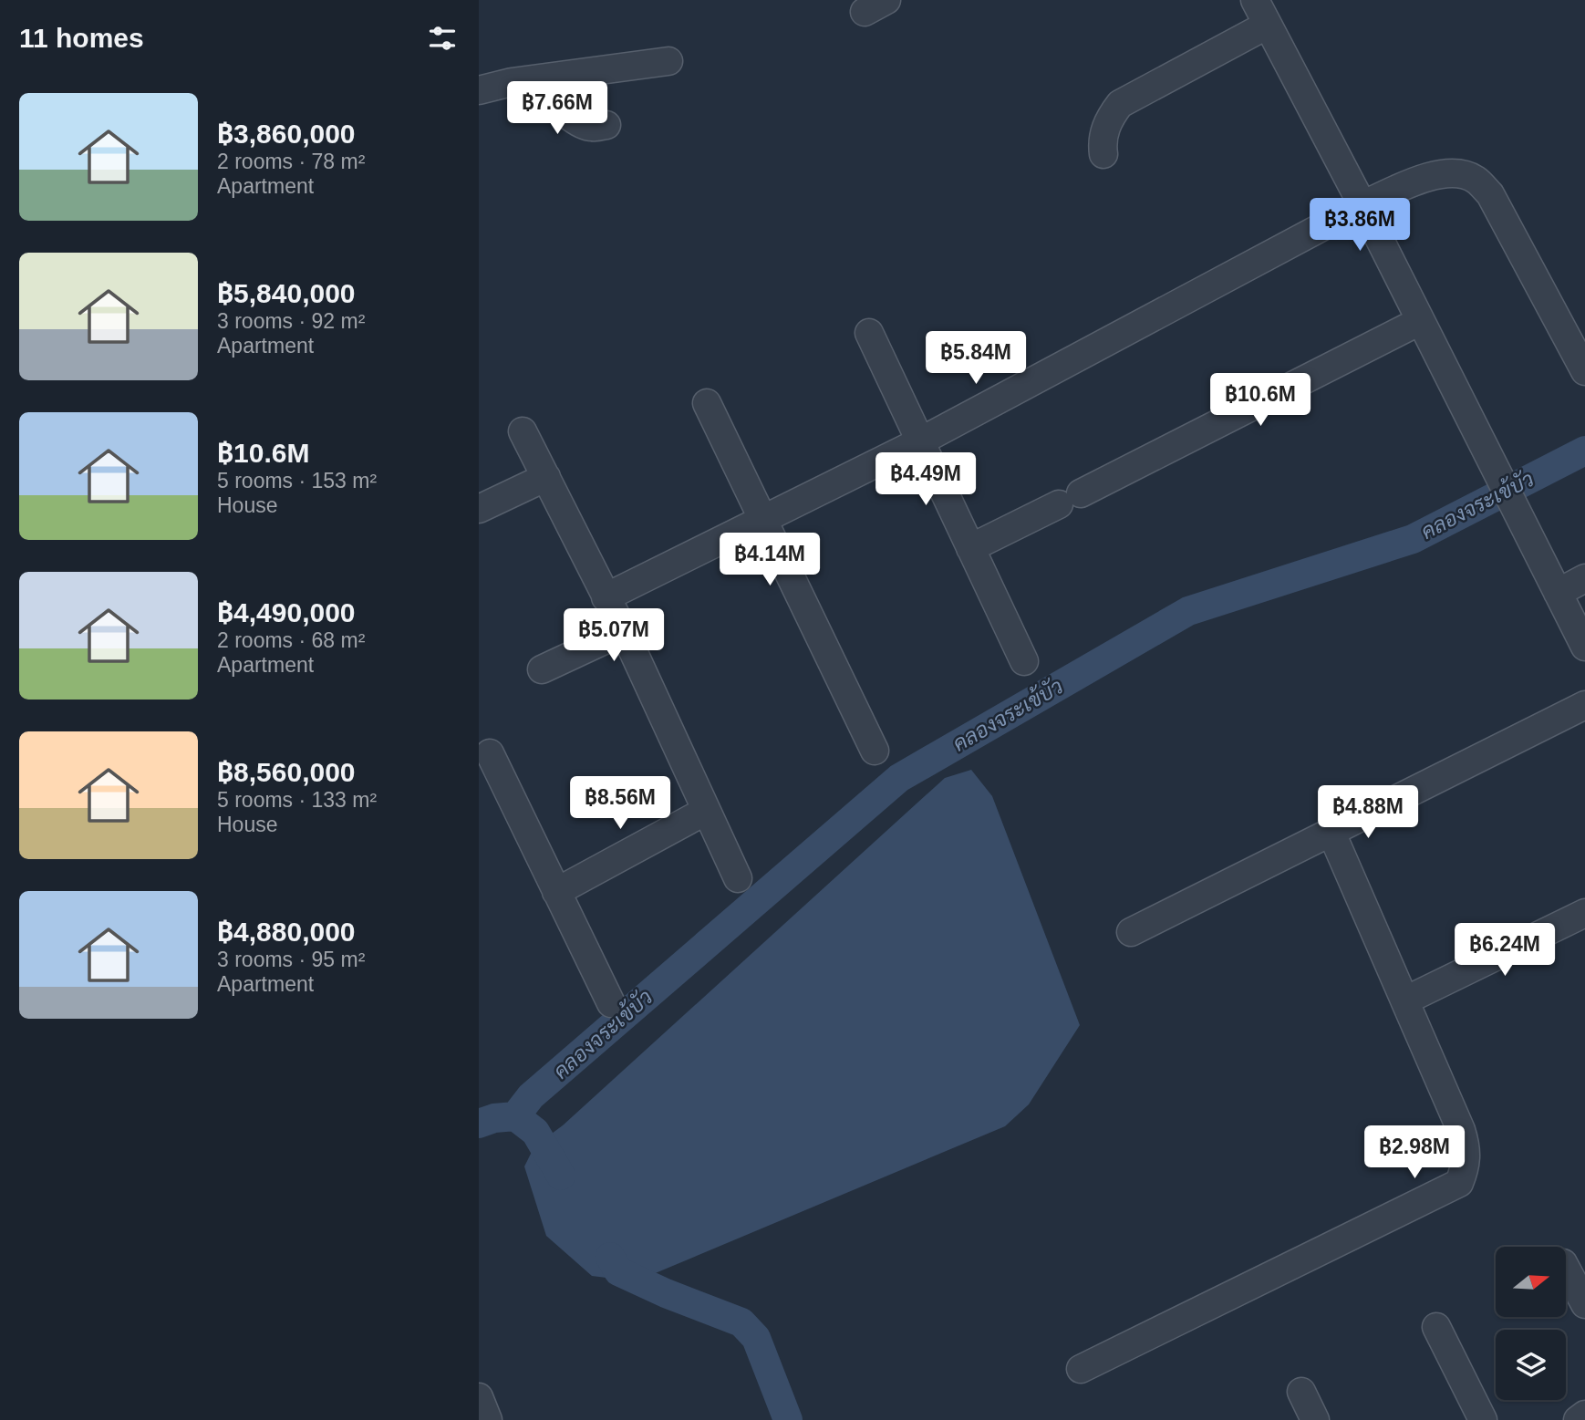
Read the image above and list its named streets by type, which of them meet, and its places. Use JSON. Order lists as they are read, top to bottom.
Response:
{
  "water": ["คลองจระเข้บัว"],
  "north": "right",
  "page": {
    "heading": "11 homes",
    "list": [
      {
        "name": "฿3,860,000",
        "note": "2 rooms · 78 m² · Apartment"
      },
      {
        "name": "฿5,840,000",
        "note": "3 rooms · 92 m² · Apartment"
      },
      {
        "name": "฿10.6M",
        "note": "5 rooms · 153 m² · House"
      },
      {
        "name": "฿4,490,000",
        "note": "2 rooms · 68 m² · Apartment"
      },
      {
        "name": "฿8,560,000",
        "note": "5 rooms · 133 m² · House"
      },
      {
        "name": "฿4,880,000",
        "note": "3 rooms · 95 m² · Apartment"
      }
    ],
    "price": [
      "฿7.66M",
      "฿3.86M",
      "฿5.84M",
      "฿10.6M",
      "฿4.49M",
      "฿4.14M",
      "฿5.07M",
      "฿8.56M",
      "฿4.88M",
      "฿6.24M",
      "฿2.98M"
    ]
  }
}
